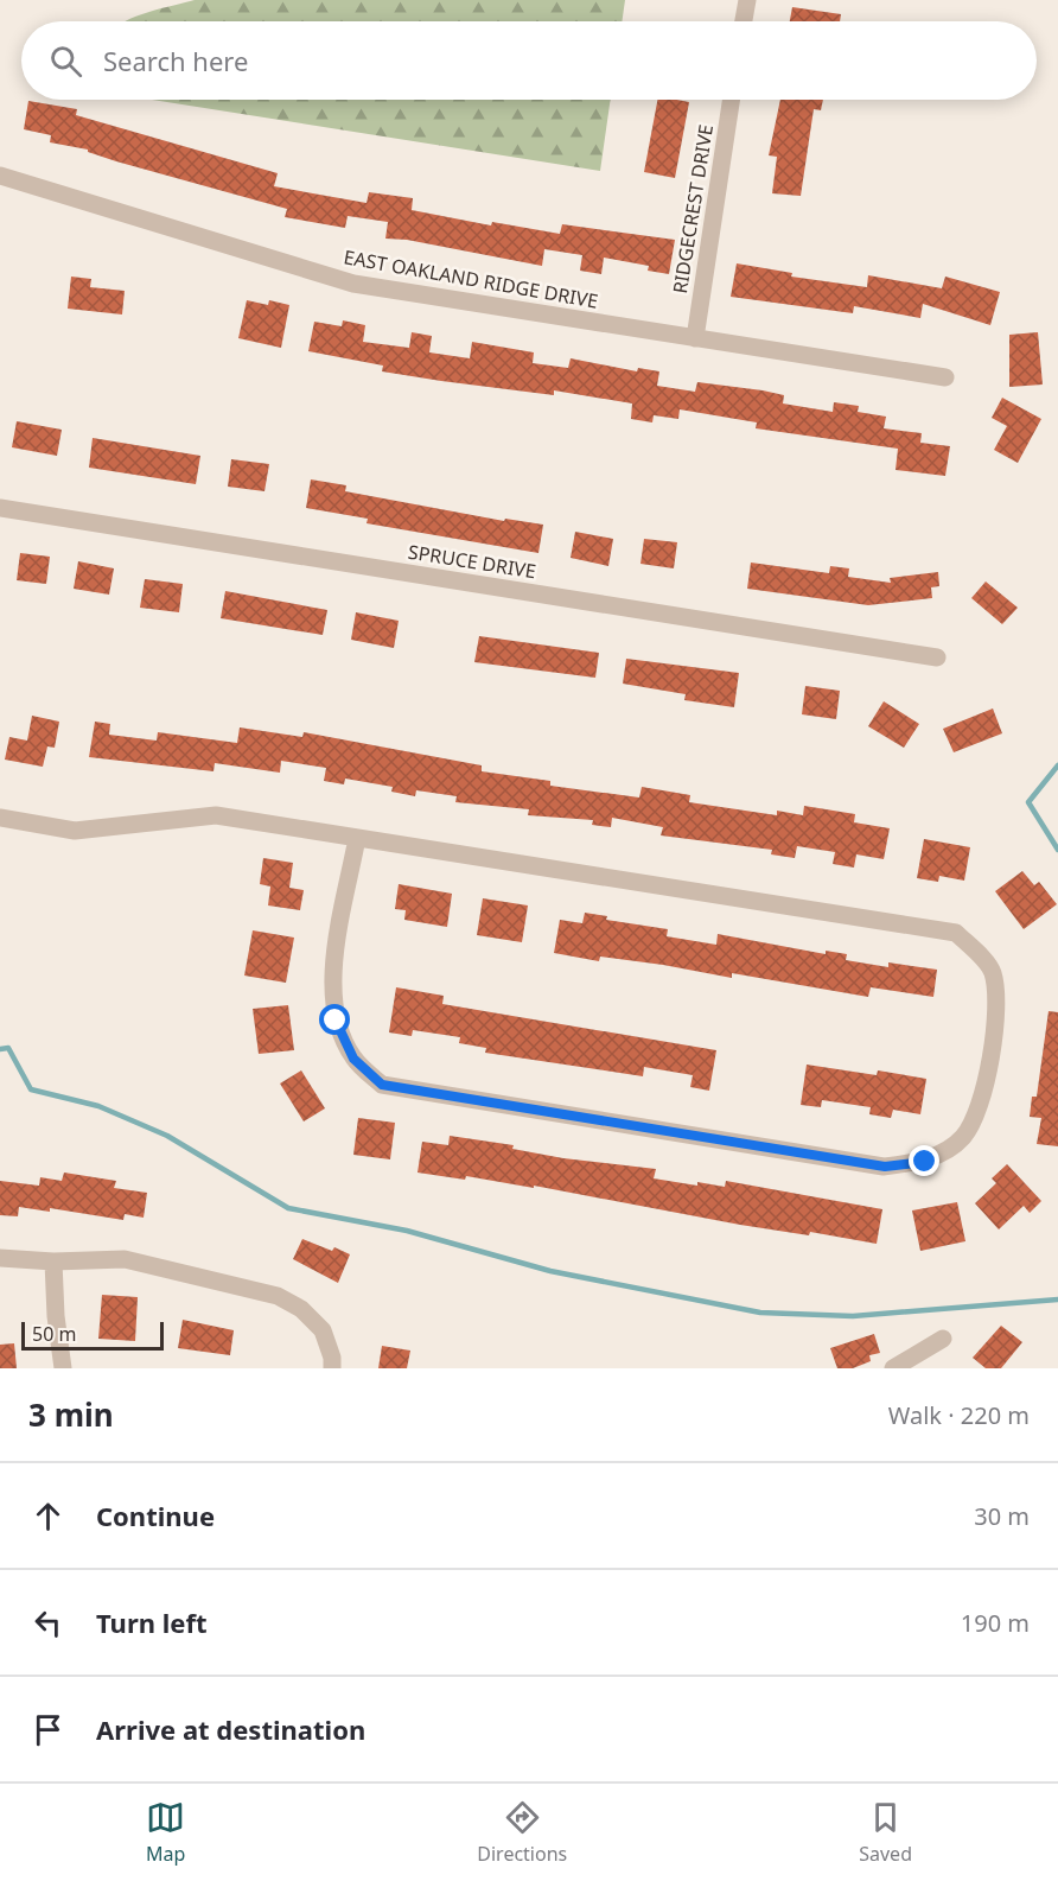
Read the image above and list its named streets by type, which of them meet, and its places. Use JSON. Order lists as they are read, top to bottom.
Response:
{
  "streets": {
    "street": ["RIDGECREST DRIVE", "EAST OAKLAND RIDGE DRIVE", "SPRUCE DRIVE"]
  },
  "crossings": [
    ["RIDGECREST DRIVE", "EAST OAKLAND RIDGE DRIVE"]
  ],
  "scale_bar": "50 m",
  "page": {
    "search": "Search here",
    "scale": "50 m",
    "heading": ["3 min", "Walk · 220 m"],
    "list": [
      ["Continue", "30 m"],
      ["Turn left", "190 m"],
      "Arrive at destination"
    ],
    "nav": ["Map", "Directions", "Saved"]
  }
}
